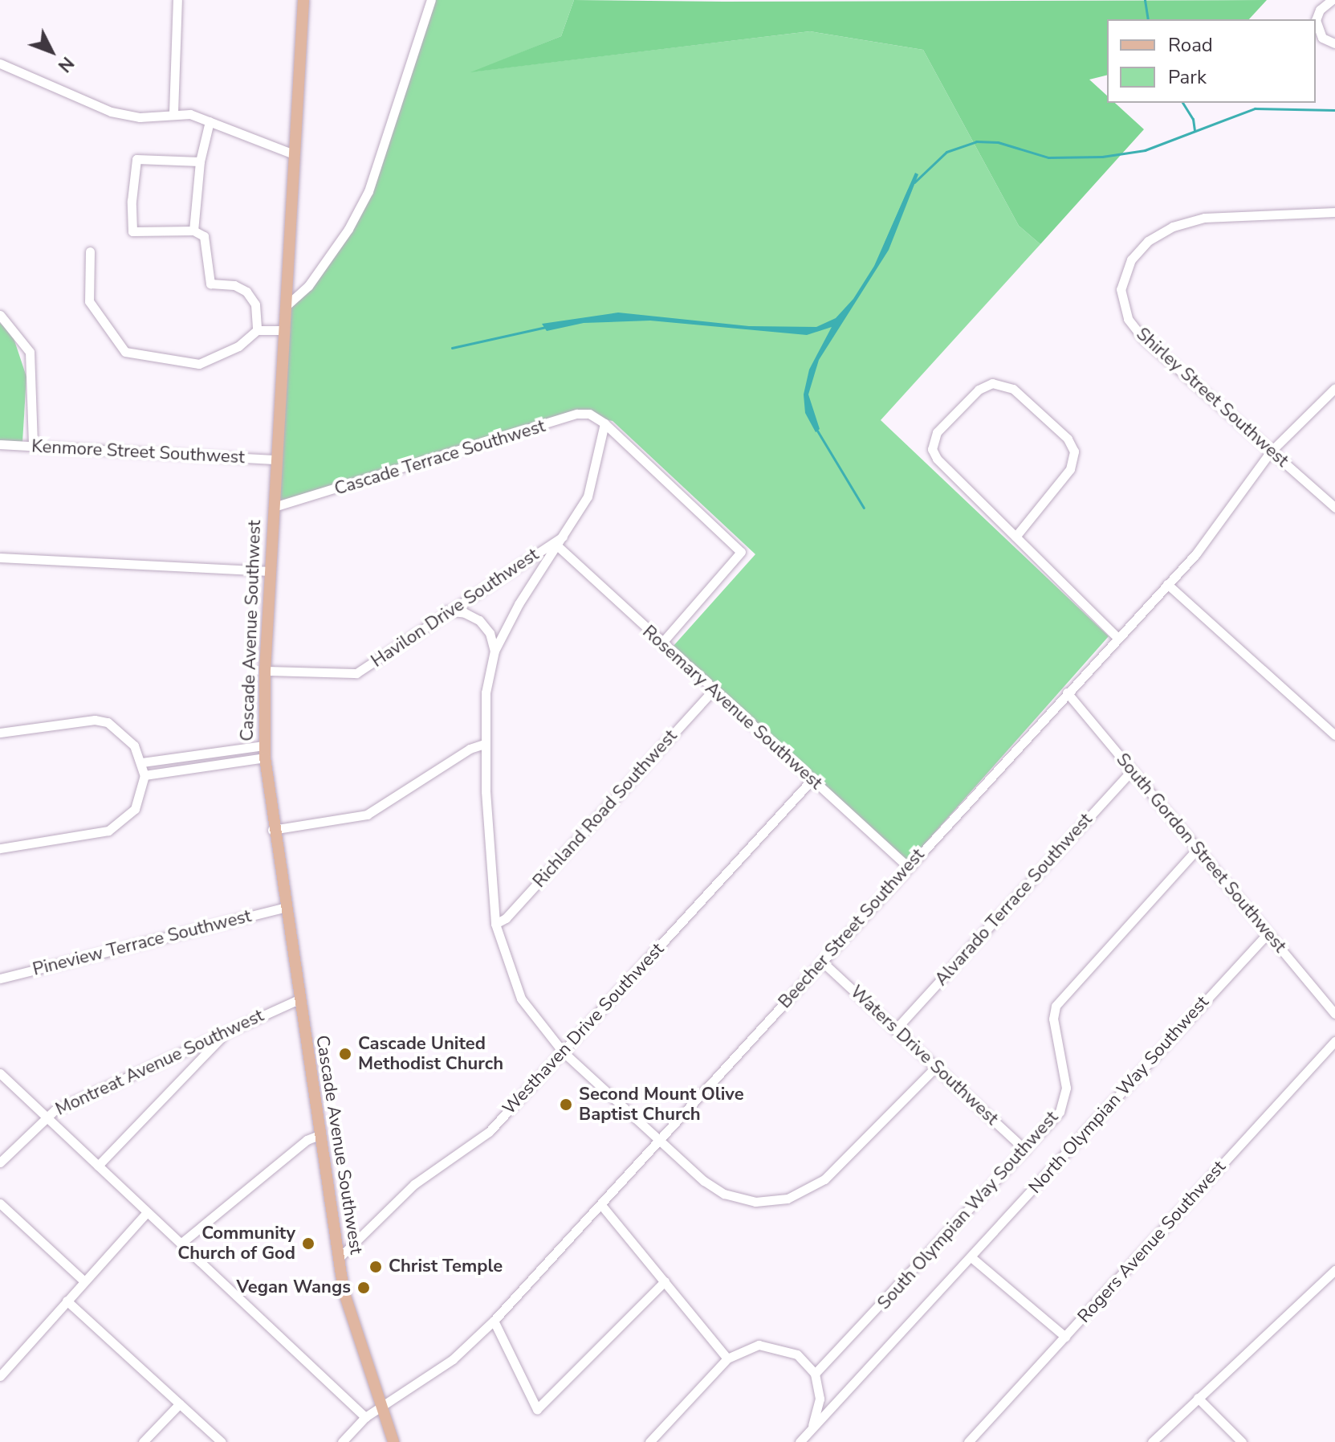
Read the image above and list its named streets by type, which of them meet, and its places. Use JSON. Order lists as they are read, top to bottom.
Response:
{
  "streets": {
    "main road": ["Cascade Avenue Southwest"],
    "street": [
      "Shirley Street Southwest",
      "Kenmore Street Southwest",
      "Cascade Terrace Southwest",
      "Havilon Drive Southwest",
      "Rosemary Avenue Southwest",
      "Richland Road Southwest",
      "South Gordon Street Southwest",
      "Alvarado Terrace Southwest",
      "Beecher Street Southwest",
      "Pineview Terrace Southwest",
      "Westhaven Drive Southwest",
      "Waters Drive Southwest",
      "Montreat Avenue Southwest",
      "North Olympian Way Southwest",
      "South Olympian Way Southwest",
      "Rogers Avenue Southwest"
    ]
  },
  "crossings": [
    ["Shirley Street Southwest", "Beecher Street Southwest"],
    ["Kenmore Street Southwest", "Cascade Avenue Southwest"],
    ["Cascade Terrace Southwest", "Cascade Avenue Southwest"],
    ["Havilon Drive Southwest", "Cascade Avenue Southwest"],
    ["Cascade Avenue Southwest", "Beecher Street Southwest"],
    ["Cascade Avenue Southwest", "Pineview Terrace Southwest"],
    ["Cascade Avenue Southwest", "Westhaven Drive Southwest"],
    ["Cascade Avenue Southwest", "Montreat Avenue Southwest"],
    ["Rosemary Avenue Southwest", "Richland Road Southwest"],
    ["Rosemary Avenue Southwest", "Beecher Street Southwest"],
    ["Rosemary Avenue Southwest", "Westhaven Drive Southwest"],
    ["South Gordon Street Southwest", "Alvarado Terrace Southwest"],
    ["South Gordon Street Southwest", "Beecher Street Southwest"],
    ["South Gordon Street Southwest", "North Olympian Way Southwest"],
    ["South Gordon Street Southwest", "South Olympian Way Southwest"],
    ["Alvarado Terrace Southwest", "Waters Drive Southwest"],
    ["Beecher Street Southwest", "Waters Drive Southwest"],
    ["Waters Drive Southwest", "South Olympian Way Southwest"]
  ],
  "places": [
    "Cascade United Methodist Church",
    "Second Mount Olive Baptist Church",
    "Community Church of God",
    "Christ Temple",
    "Vegan Wangs"
  ],
  "legend": ["Road", "Park"],
  "north": "bottom right"
}
